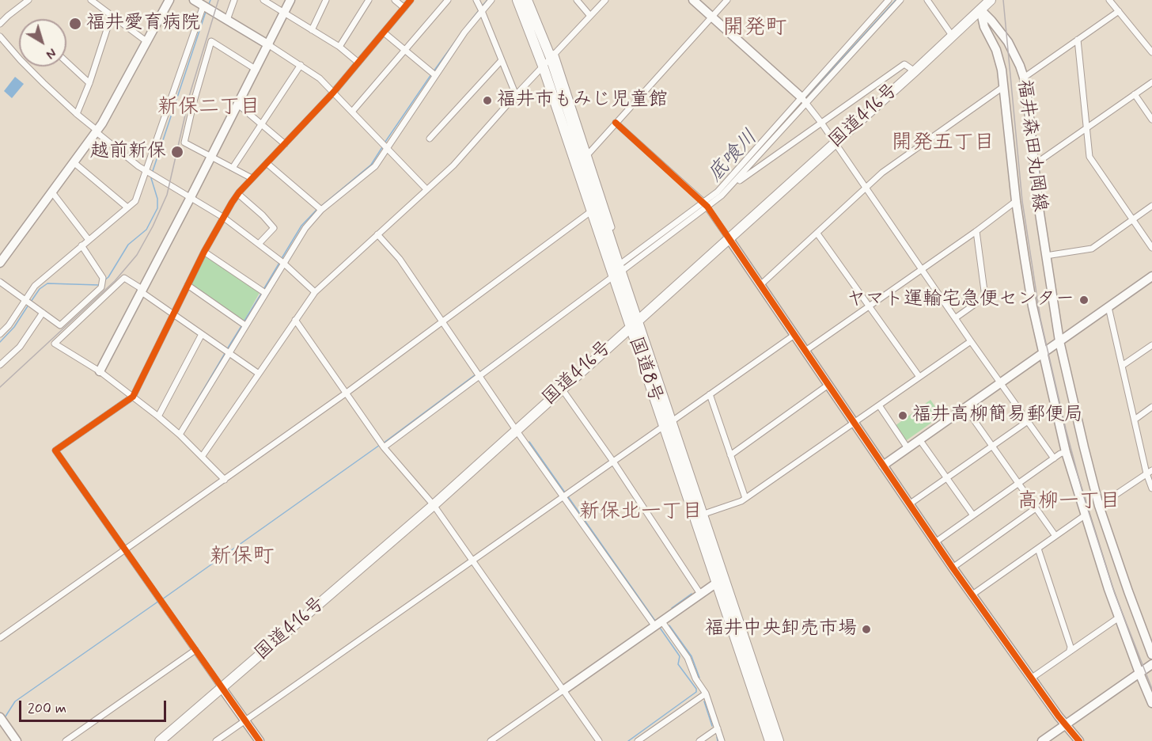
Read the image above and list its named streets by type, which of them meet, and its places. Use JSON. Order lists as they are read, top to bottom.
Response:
{
  "streets": {
    "highway": ["国道416号", "国道8号"],
    "street": ["福井森田丸岡線"]
  },
  "crossings": [
    ["国道416号", "福井森田丸岡線"],
    ["国道416号", "国道8号"]
  ],
  "districts": [
    "開発町",
    "新保二丁目",
    "開発五丁目",
    "高柳一丁目",
    "新保北一丁目",
    "新保町"
  ],
  "water": ["底喰川"],
  "places": [
    "福井愛育病院",
    "福井市もみじ児童館",
    "越前新保",
    "ヤマト運輸宅急便センター",
    "福井高柳簡易郵便局",
    "福井中央卸売市場"
  ],
  "scale_bar": "200 m",
  "north": "bottom right"
}
